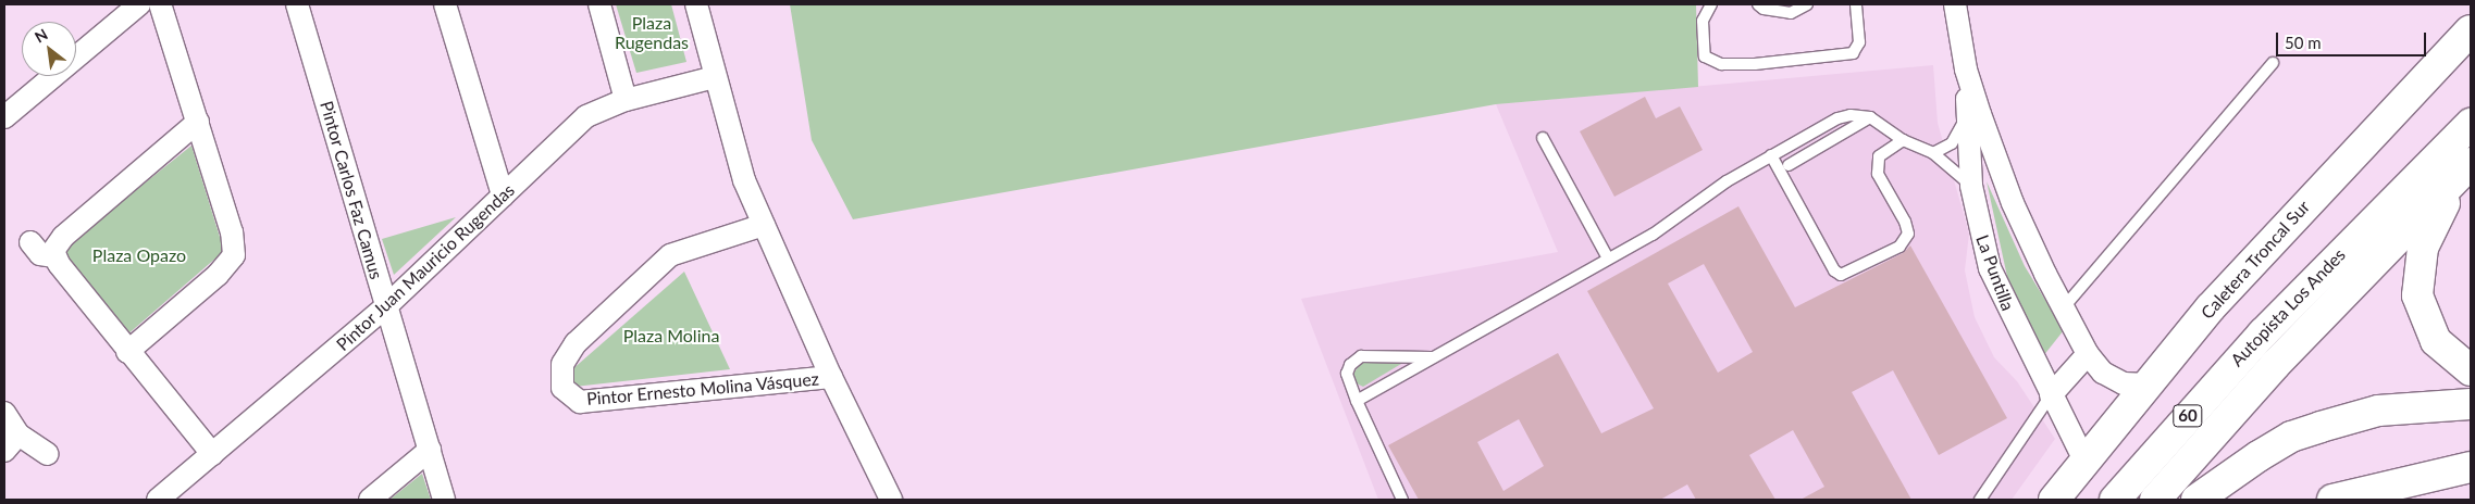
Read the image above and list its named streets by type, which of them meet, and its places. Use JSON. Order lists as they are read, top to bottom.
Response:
{
  "streets": {
    "main road": ["Caletera Troncal Sur", "Autopista Los Andes", "60"],
    "street": [
      "Pintor Carlos Faz Camus",
      "Pintor Juan Mauricio Rugendas",
      "La Puntilla",
      "Pintor Ernesto Molina Vásquez"
    ]
  },
  "crossings": [
    ["Pintor Carlos Faz Camus", "Pintor Juan Mauricio Rugendas"],
    ["Caletera Troncal Sur", "La Puntilla"]
  ],
  "parks": ["Plaza Rugendas", "Plaza Opazo", "Plaza Molina"],
  "scale_bar": "50 m",
  "north": "top left"
}
